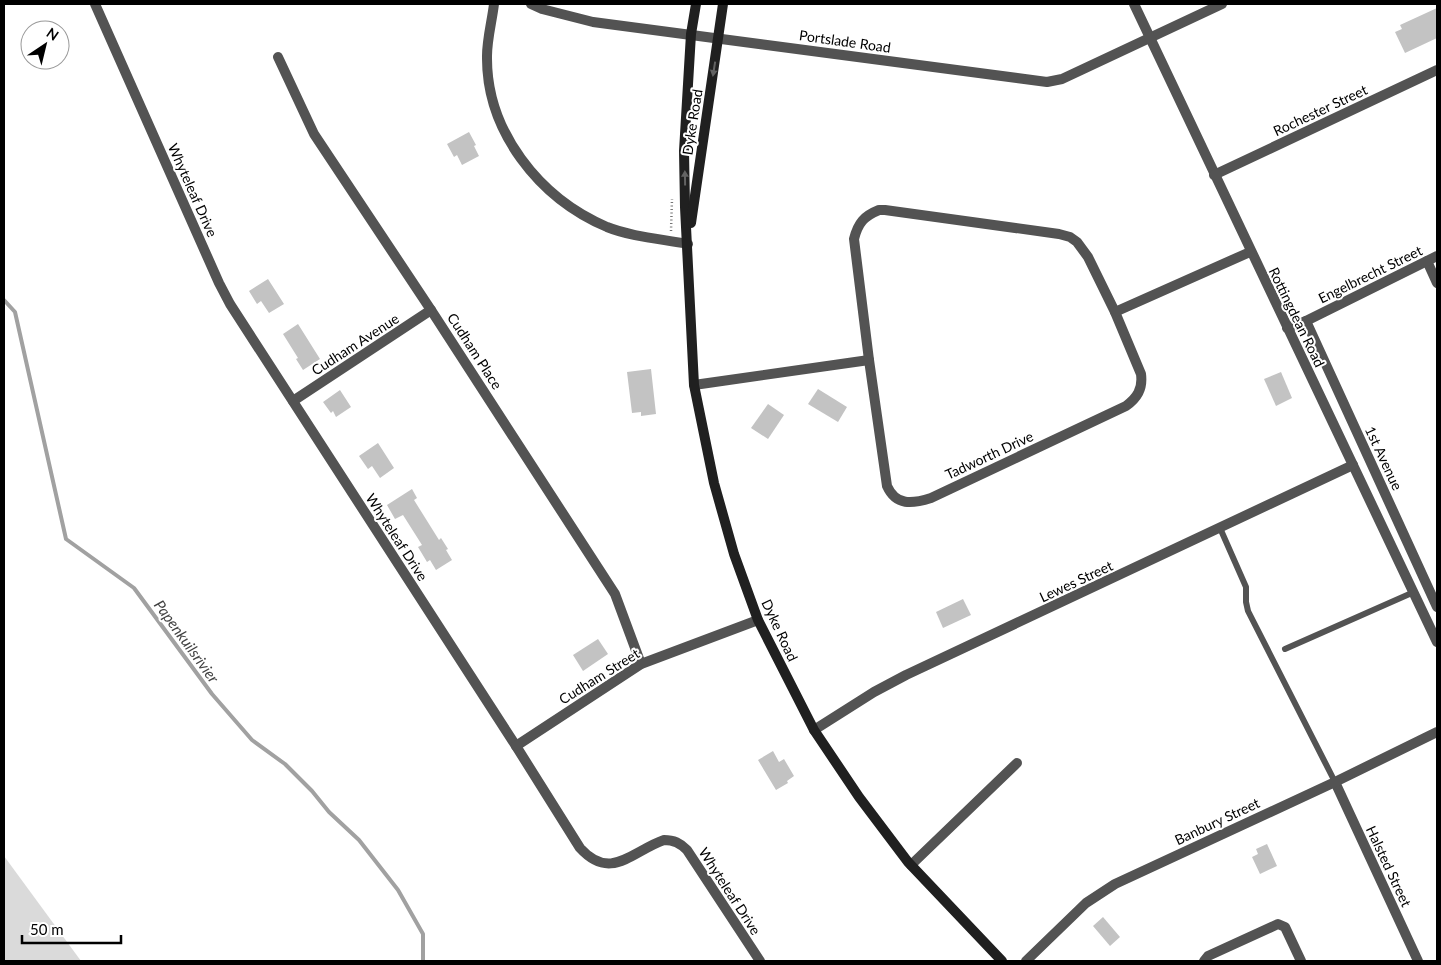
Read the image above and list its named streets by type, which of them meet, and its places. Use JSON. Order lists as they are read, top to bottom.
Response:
{
  "streets": {
    "street": [
      "Portslade Road",
      "Rochester Street",
      "Dyke Road",
      "Whyteleaf Drive",
      "Engelbrecht Street",
      "Rottingdean Road",
      "Cudham Avenue",
      "Cudham Place",
      "Tadworth Drive",
      "1st Avenue",
      "Lewes Street",
      "Cudham Street",
      "Banbury Street",
      "Halsted Street"
    ]
  },
  "crossings": [
    ["Portslade Road", "Dyke Road"],
    ["Portslade Road", "Rottingdean Road"],
    ["Rochester Street", "Rottingdean Road"],
    ["Dyke Road", "Lewes Street"],
    ["Dyke Road", "Cudham Street"],
    ["Whyteleaf Drive", "Cudham Avenue"],
    ["Whyteleaf Drive", "Cudham Street"],
    ["Engelbrecht Street", "Rottingdean Road"],
    ["Engelbrecht Street", "1st Avenue"],
    ["Rottingdean Road", "Lewes Street"],
    ["Cudham Avenue", "Cudham Place"],
    ["Cudham Place", "Cudham Street"],
    ["Banbury Street", "Halsted Street"]
  ],
  "water": ["Papenkuilsrivier"],
  "scale_bar": "50 m",
  "north": "top right"
}
